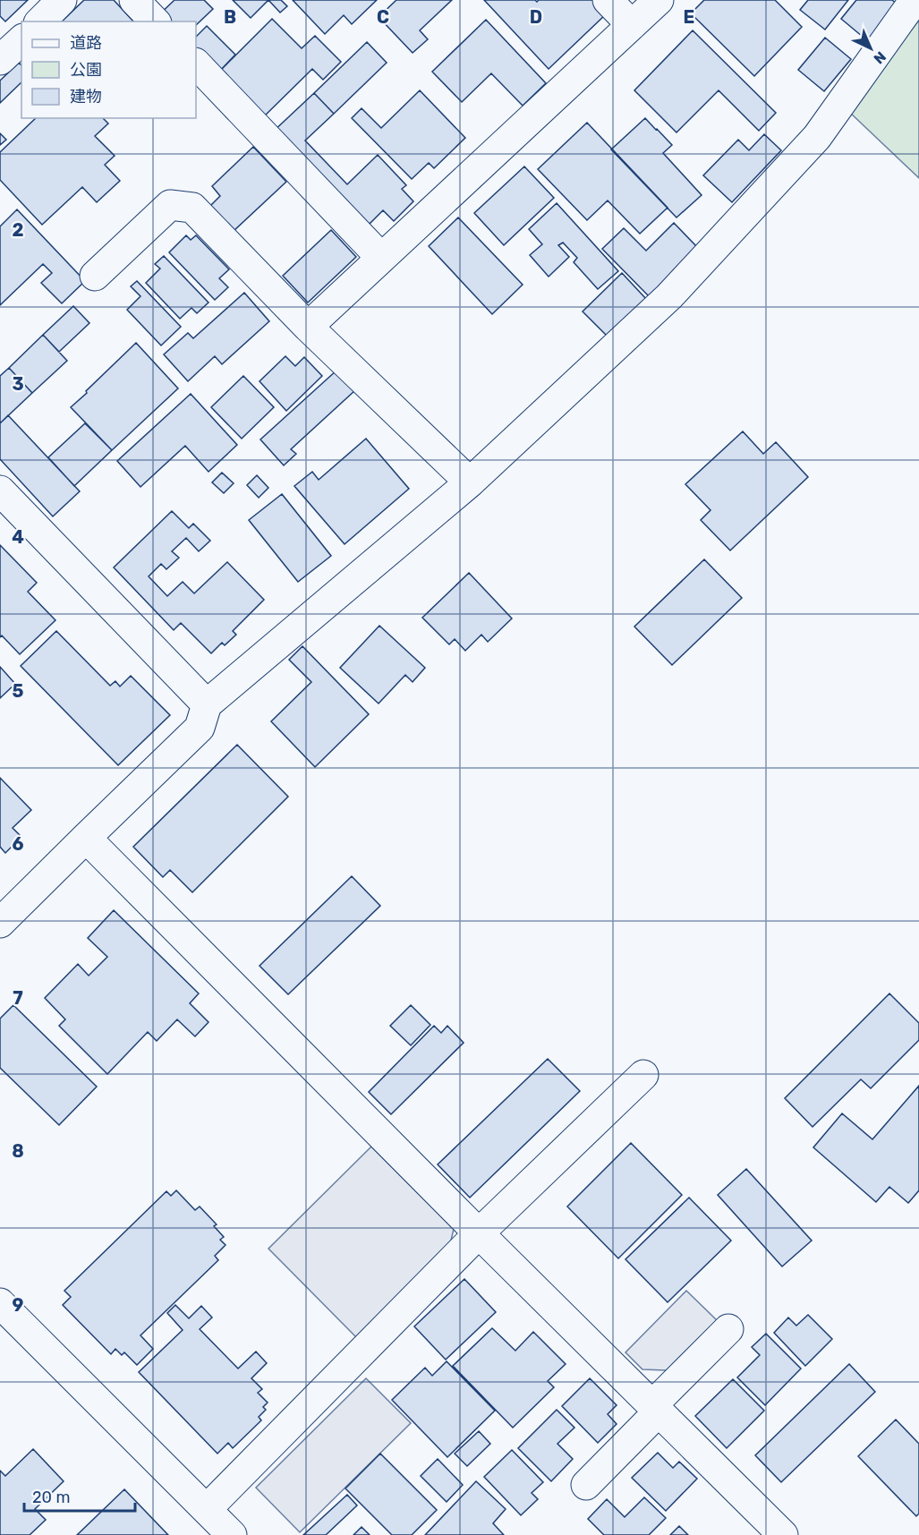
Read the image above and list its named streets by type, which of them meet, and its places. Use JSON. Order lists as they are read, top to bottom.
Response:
{
  "legend": ["道路", "公園", "建物"],
  "scale_bar": "20 m",
  "north": "bottom right",
  "grid": {
    "columns": [
      "B",
      "C",
      "D",
      "E"
    ],
    "rows": [
      "2",
      "3",
      "4",
      "5",
      "6",
      "7",
      "8",
      "9"
    ]
  }
}
